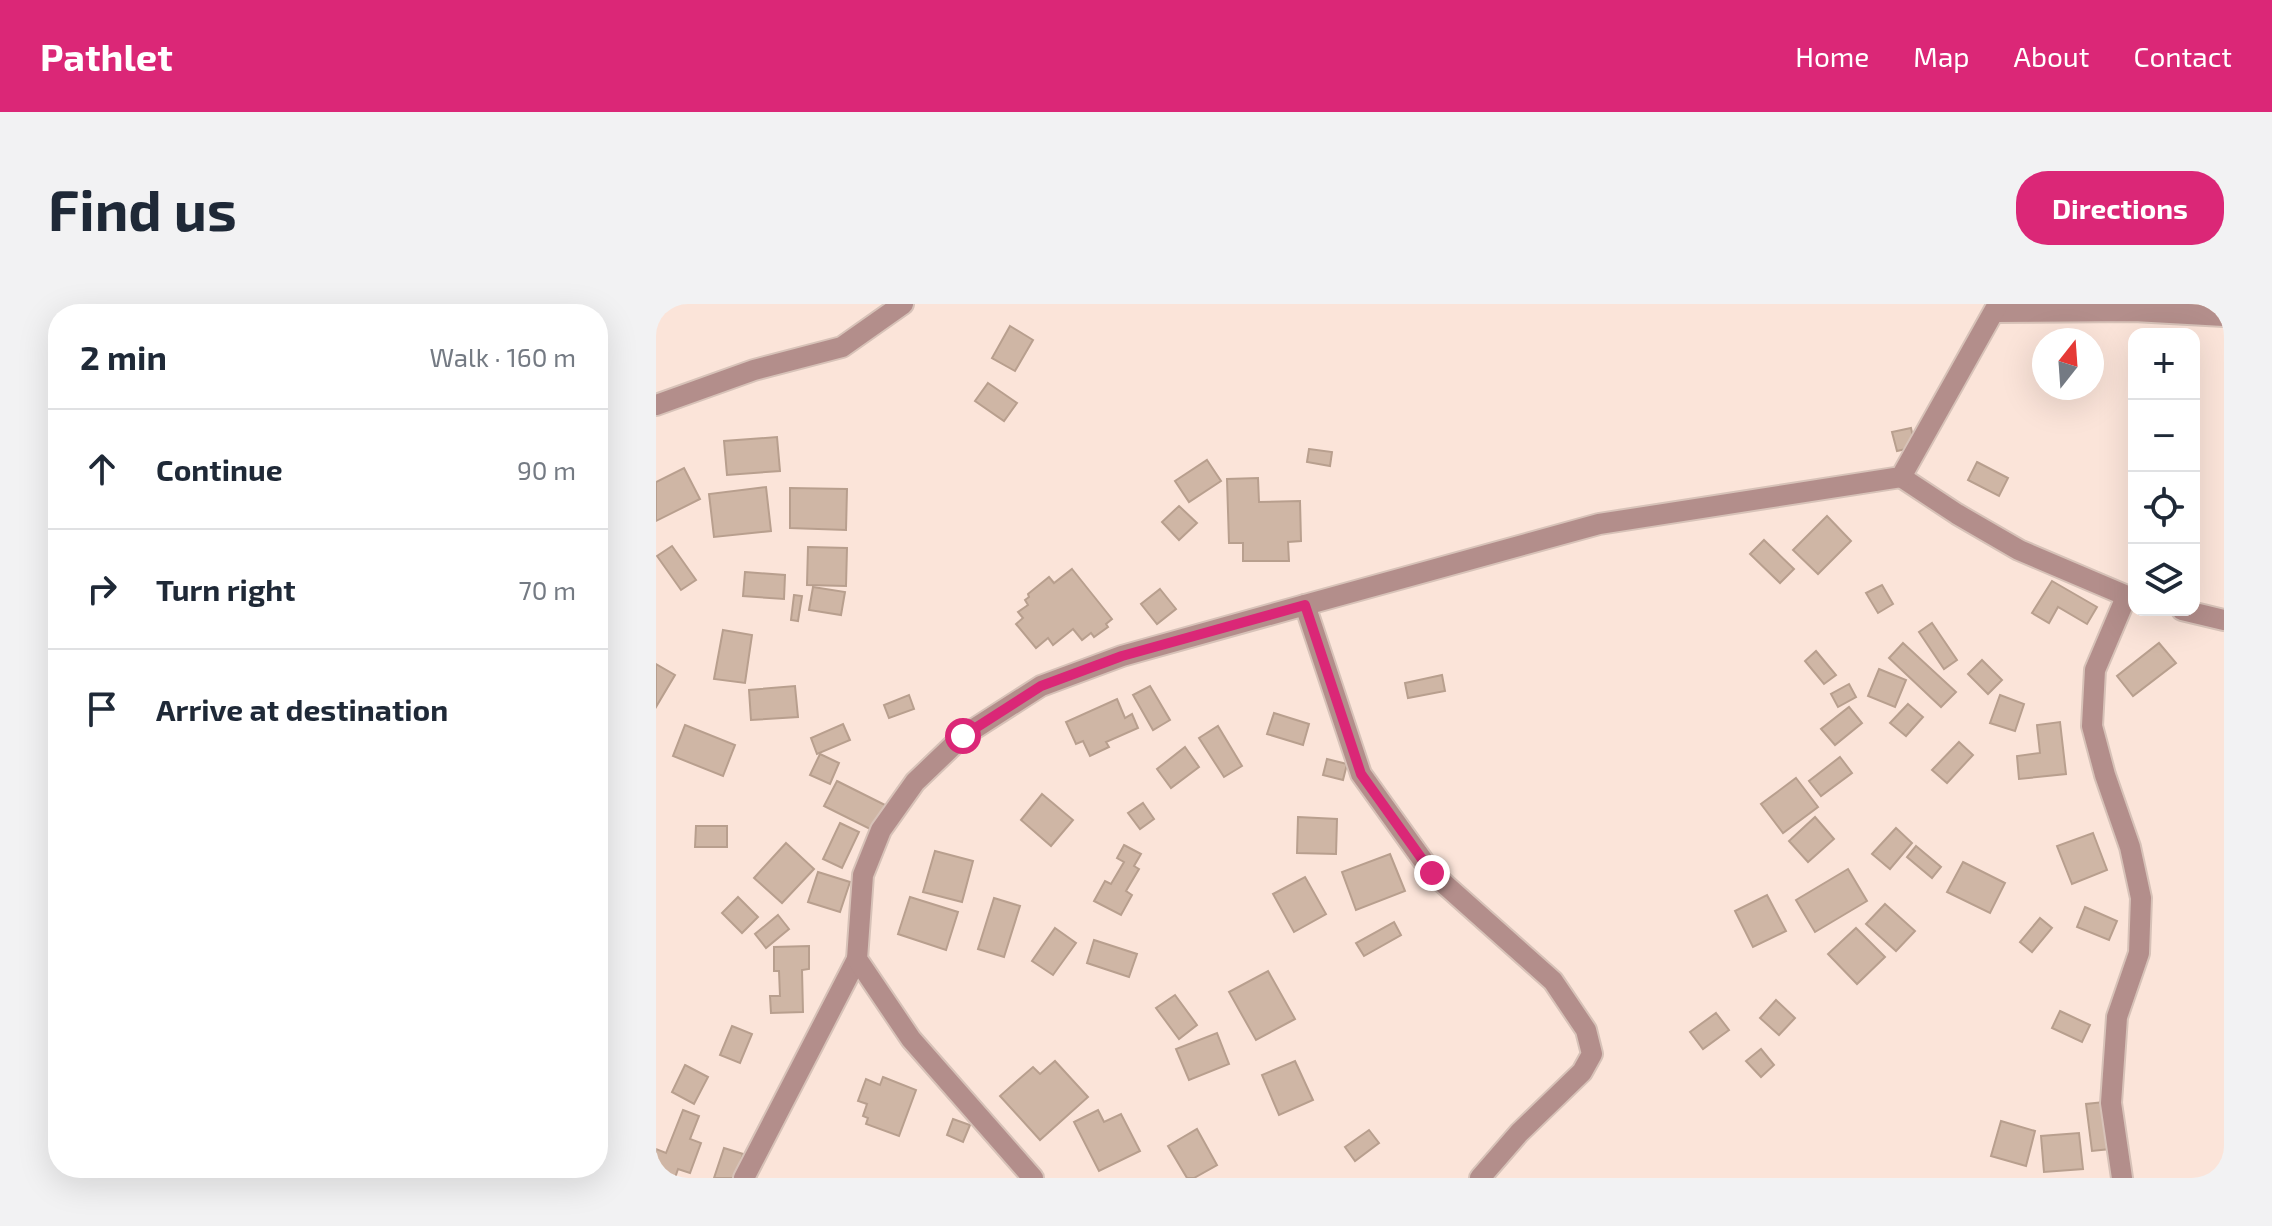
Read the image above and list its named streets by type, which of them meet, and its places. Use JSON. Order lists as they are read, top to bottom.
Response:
{
  "north": "top",
  "page": {
    "header": "Pathlet",
    "nav": [
      "Home",
      "Map",
      "About",
      "Contact"
    ],
    "buttons": "Directions",
    "title": "Find us",
    "heading": ["2 min", "Walk · 160 m"],
    "map_buttons": ["+", "−"],
    "list": [
      ["Continue", "90 m"],
      ["Turn right", "70 m"],
      "Arrive at destination"
    ]
  }
}
